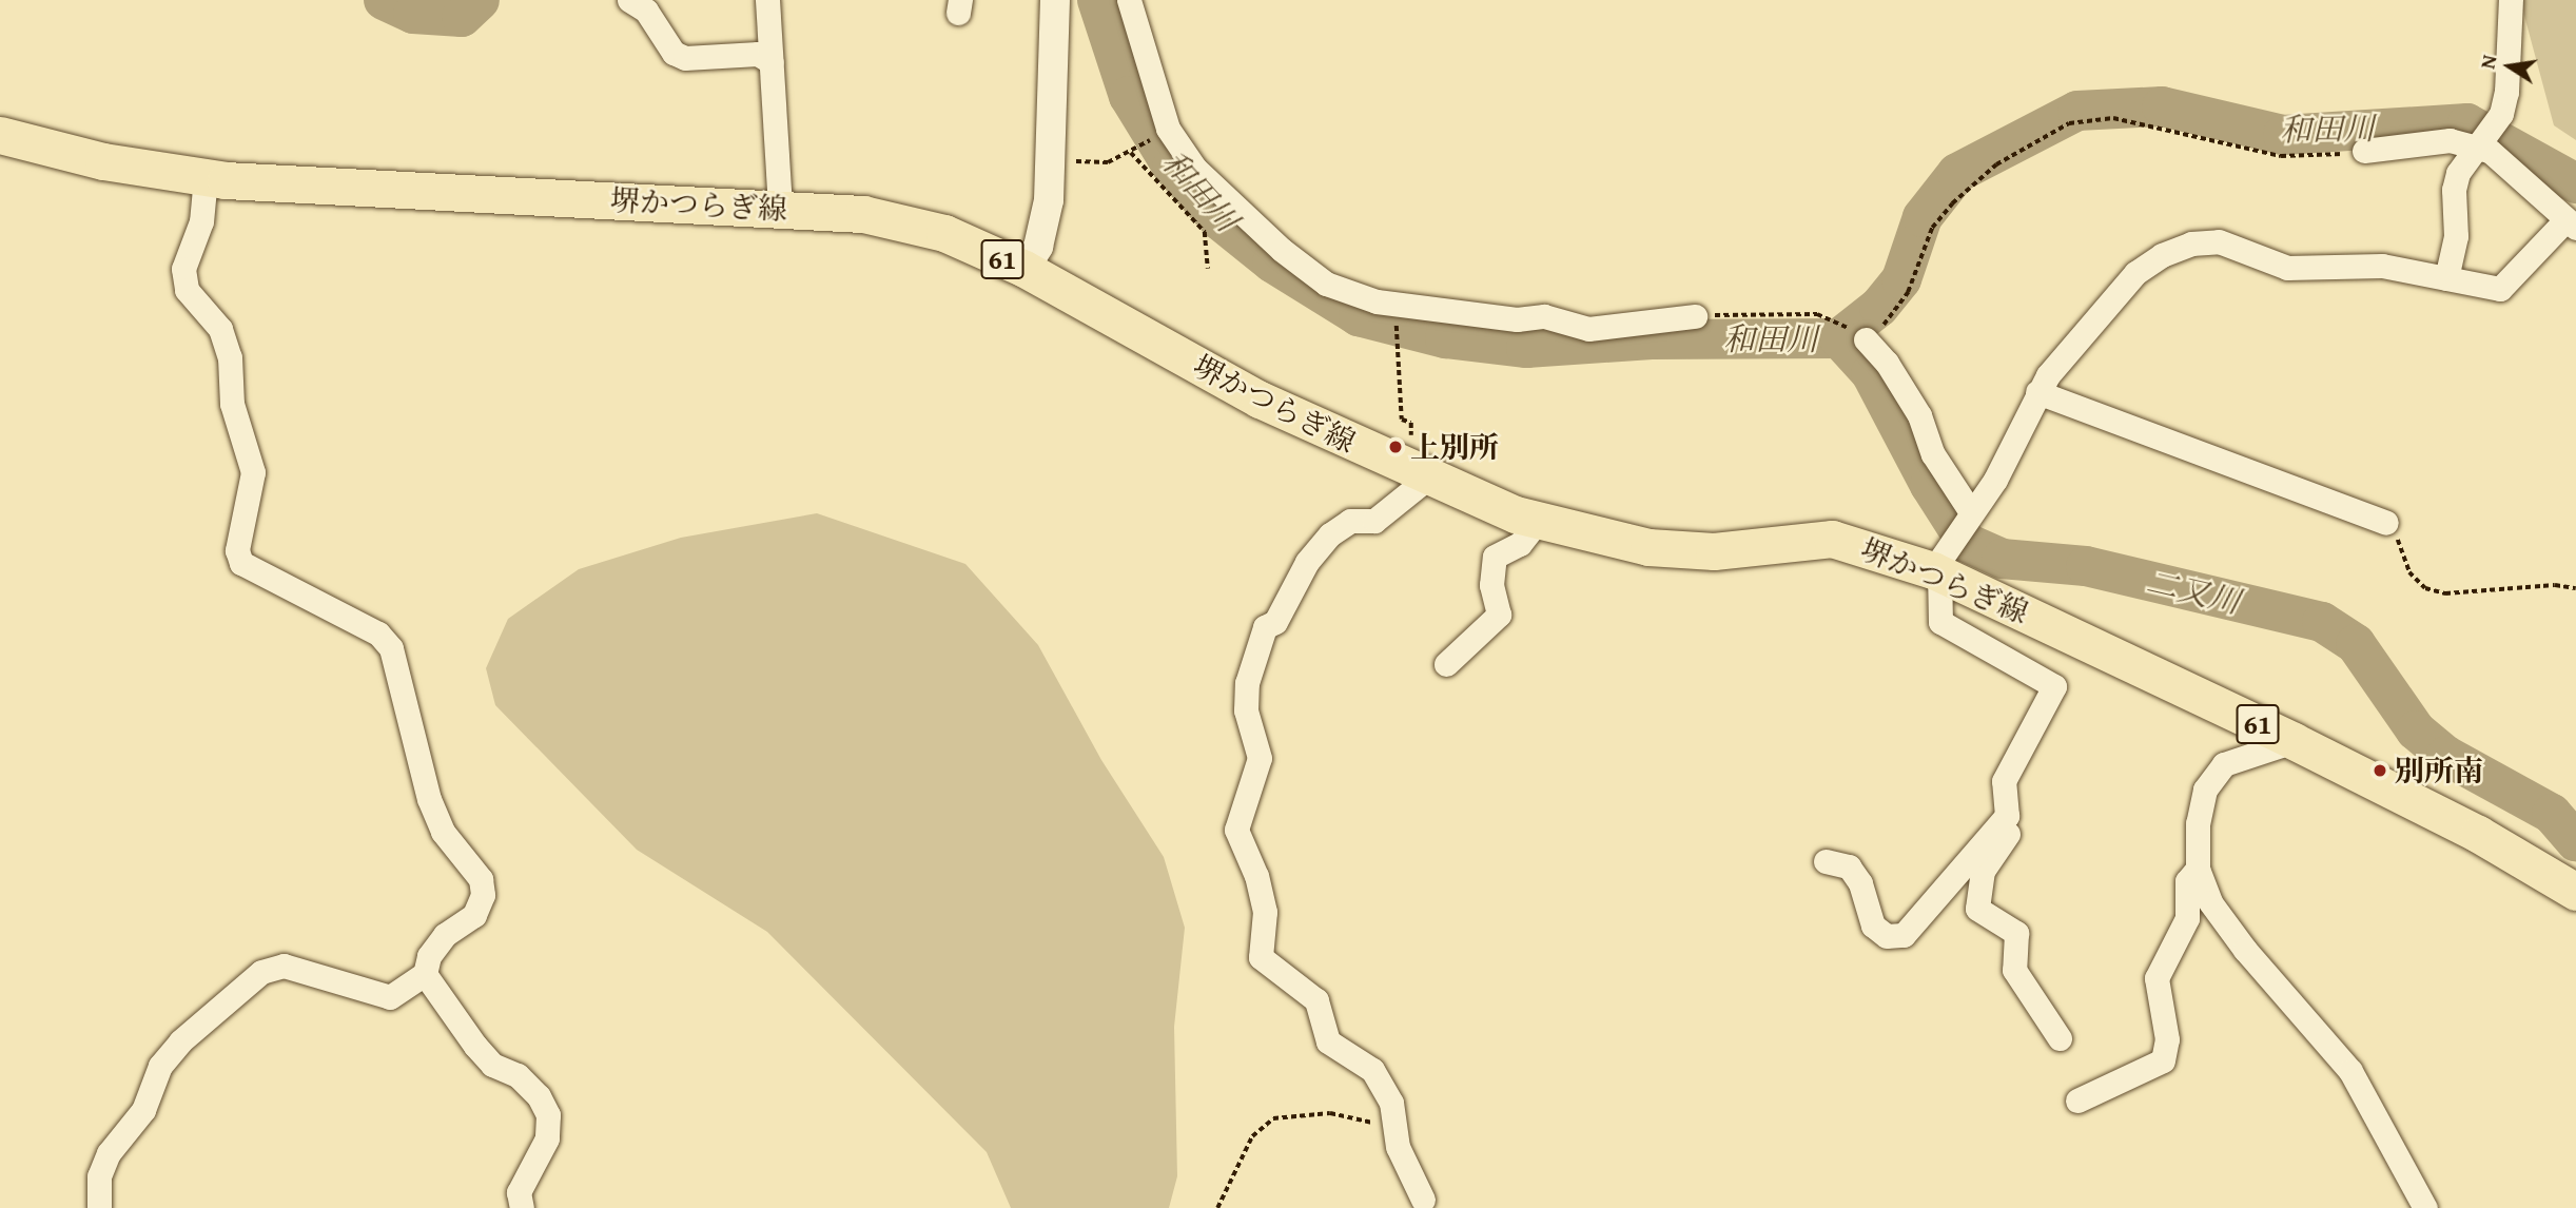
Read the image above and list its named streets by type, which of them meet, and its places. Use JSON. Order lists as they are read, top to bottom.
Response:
{
  "streets": {
    "main road": ["堺かつらぎ線", "61"]
  },
  "water": ["和田川", "二又川"],
  "places": ["上別所", "別所南"],
  "north": "left"
}
